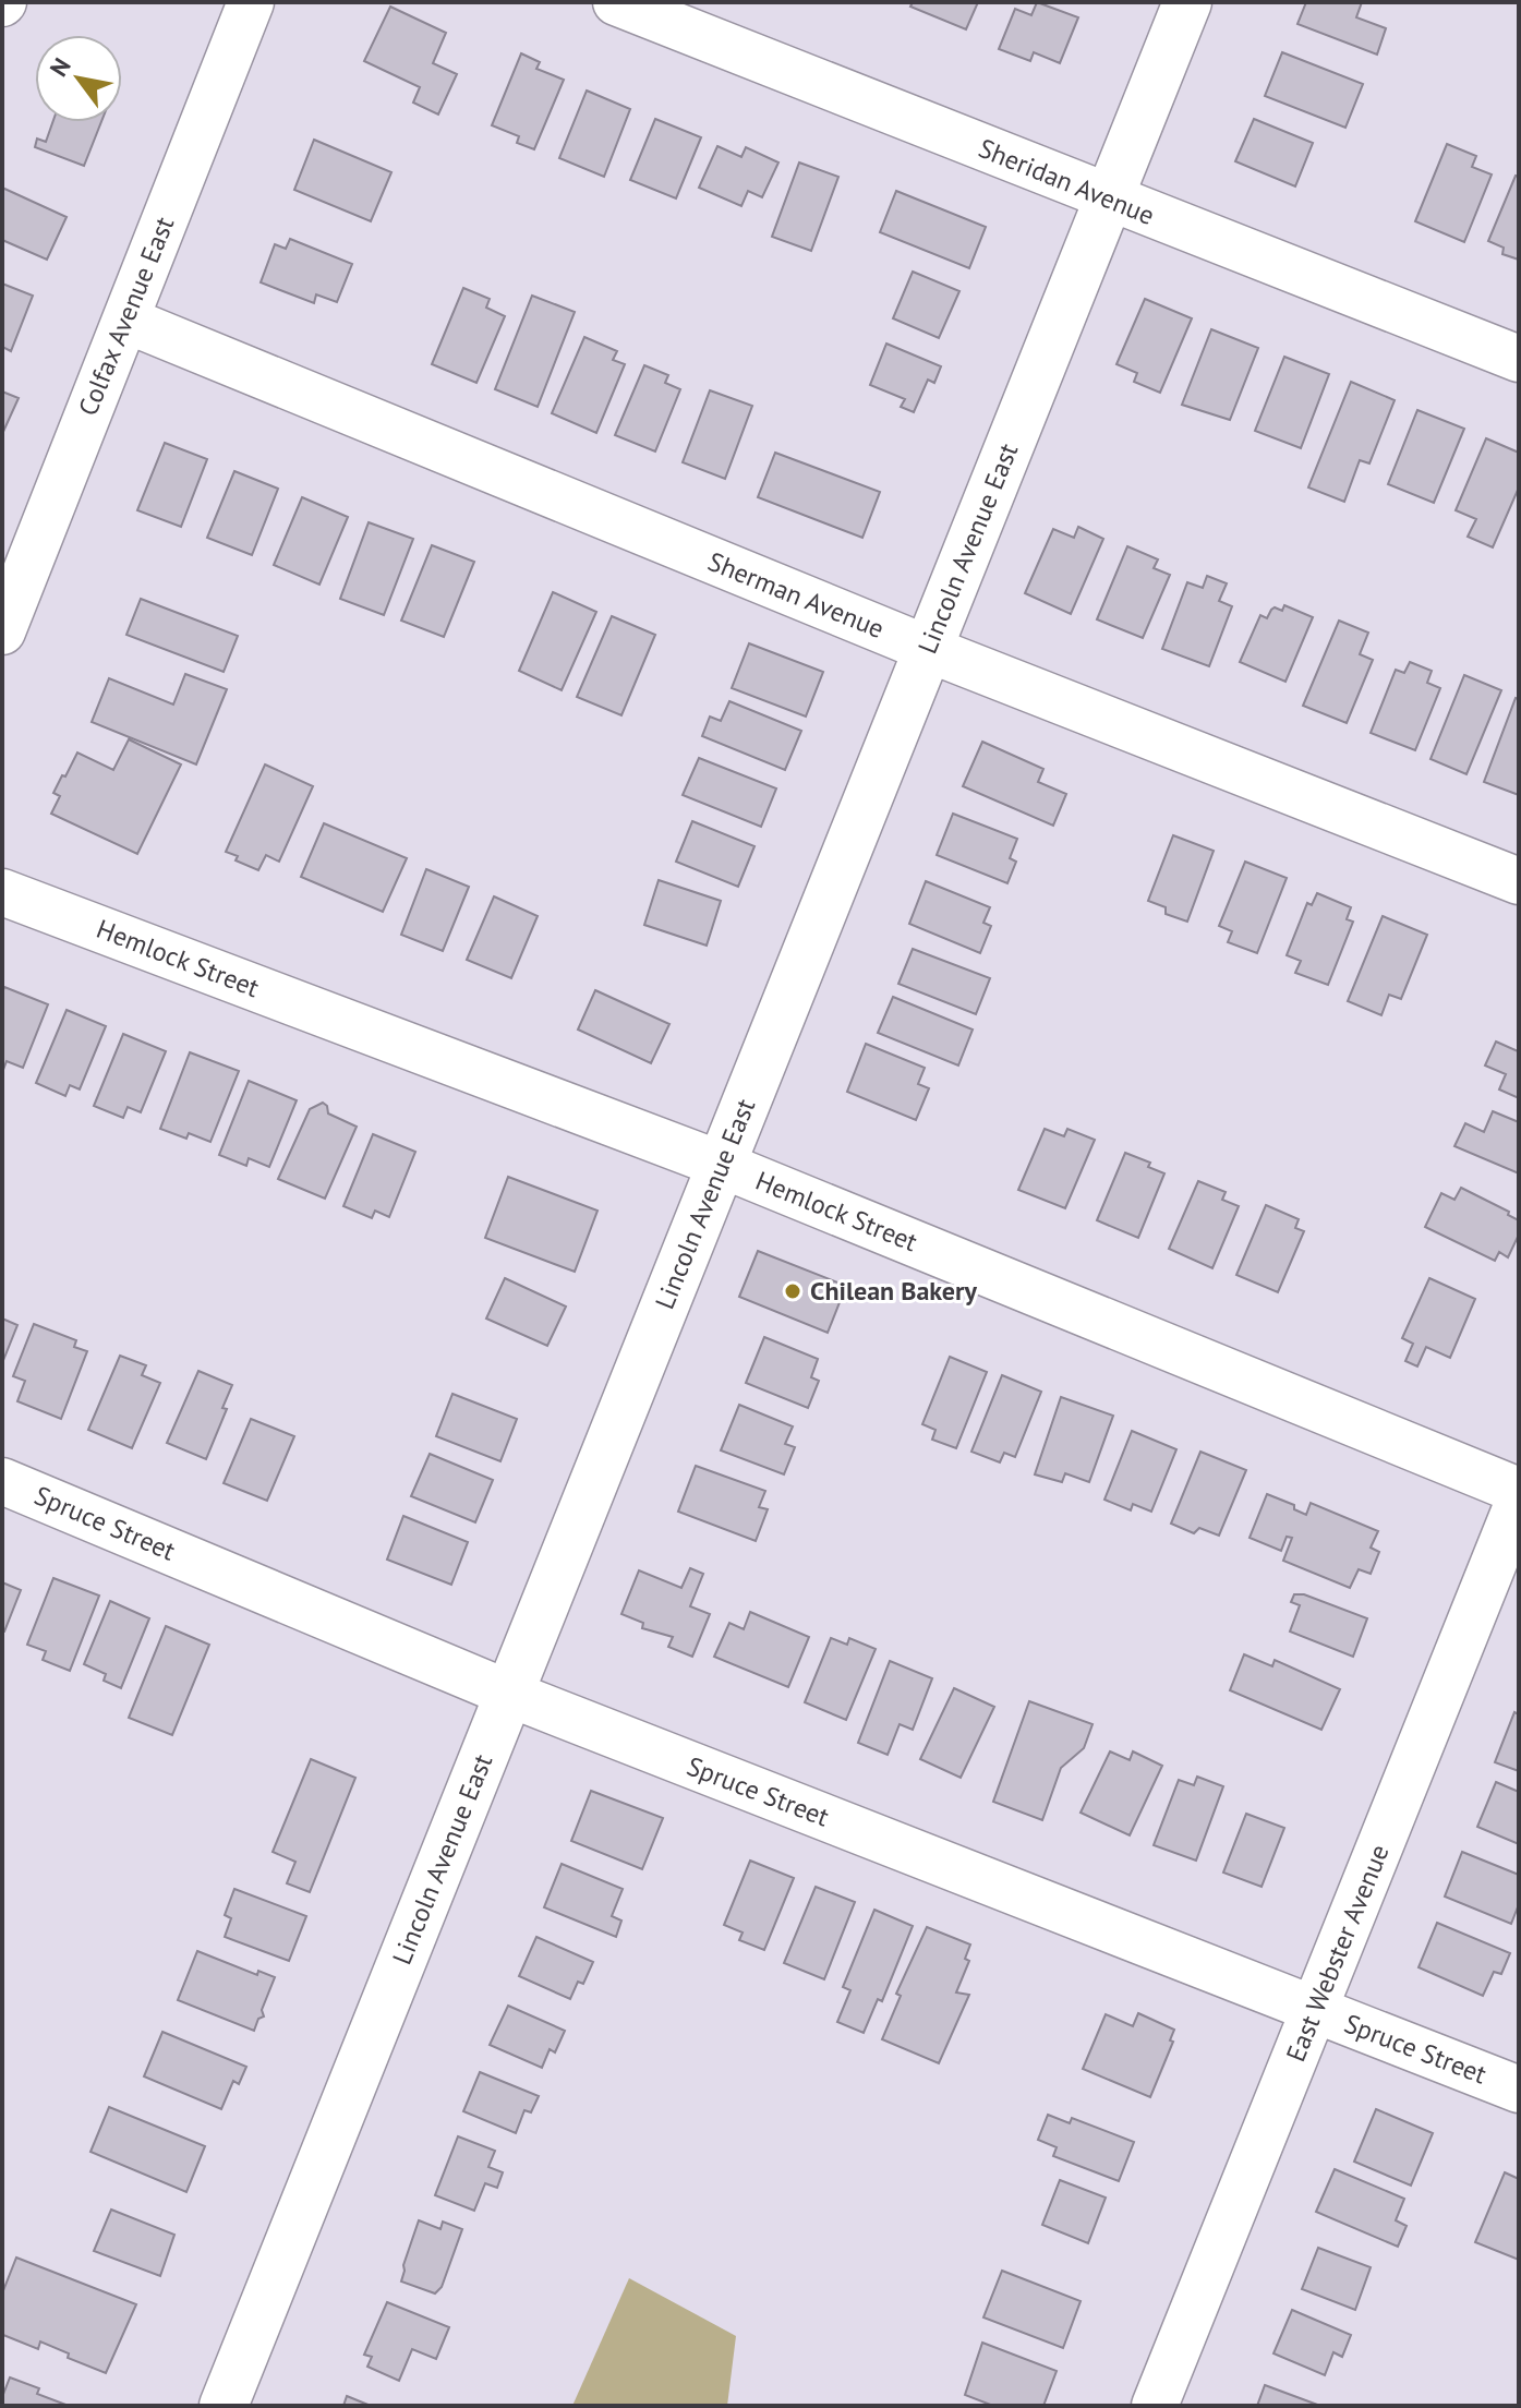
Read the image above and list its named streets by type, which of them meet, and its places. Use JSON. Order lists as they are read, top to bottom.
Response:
{
  "streets": {
    "street": [
      "Sheridan Avenue",
      "Colfax Avenue East",
      "Lincoln Avenue East",
      "Sherman Avenue",
      "Hemlock Street",
      "Spruce Street",
      "East Webster Avenue"
    ]
  },
  "crossings": [
    ["Sheridan Avenue", "Lincoln Avenue East"],
    ["Colfax Avenue East", "Sherman Avenue"],
    ["Lincoln Avenue East", "Sherman Avenue"],
    ["Lincoln Avenue East", "Hemlock Street"],
    ["Lincoln Avenue East", "Spruce Street"],
    ["Spruce Street", "East Webster Avenue"]
  ],
  "places": ["Chilean Bakery"],
  "north": "top left"
}
